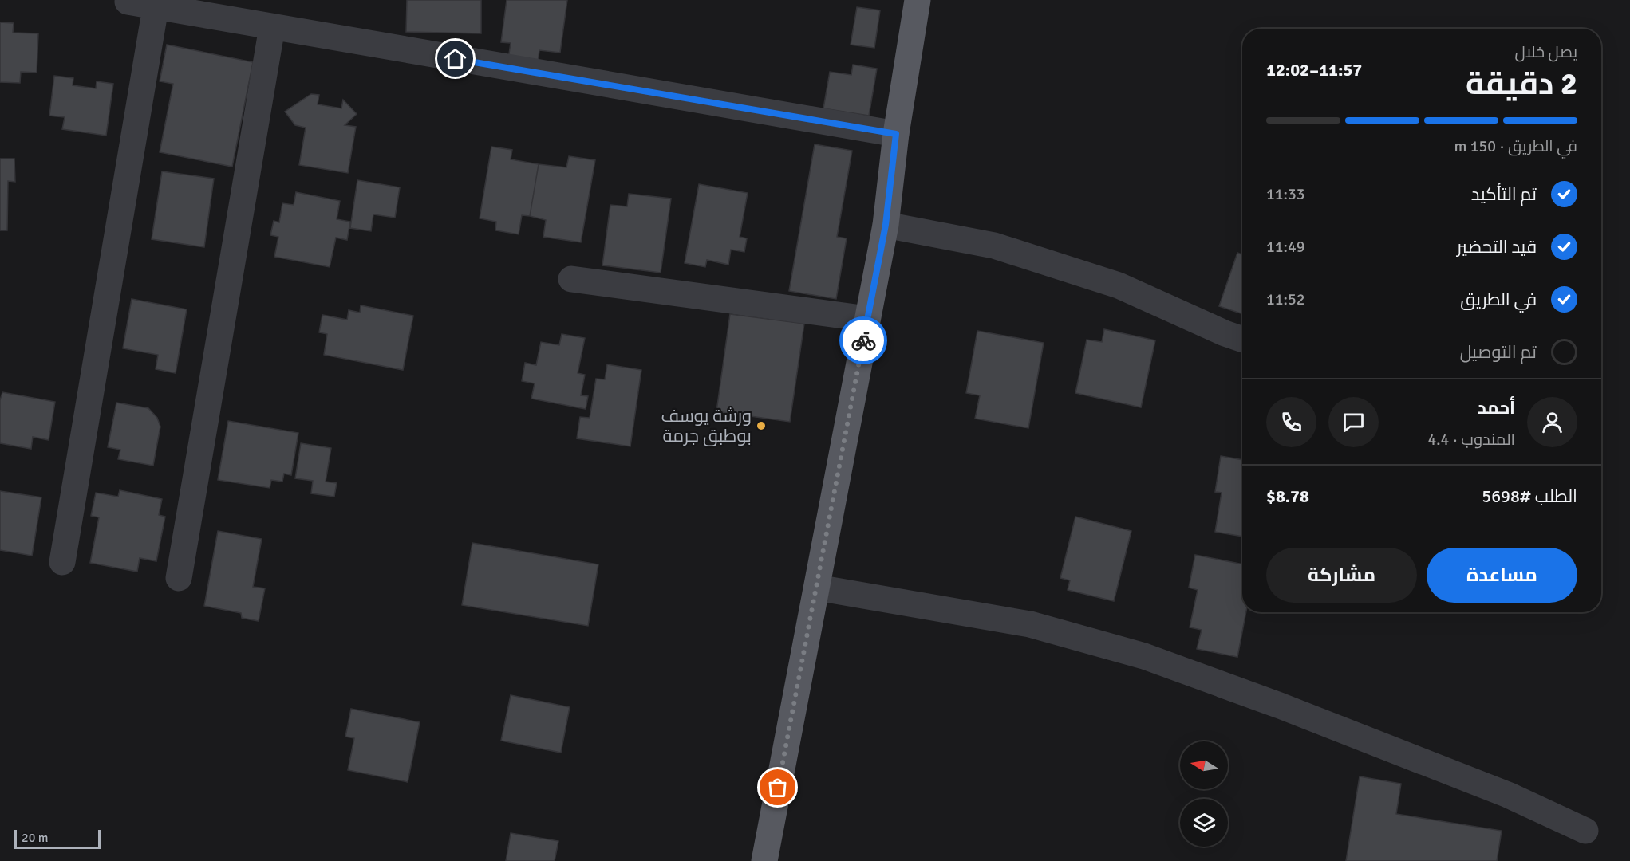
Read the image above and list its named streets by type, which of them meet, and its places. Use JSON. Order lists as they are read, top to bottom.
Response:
{
  "places": ["ورشة يوسف بوطبق جرمة"],
  "scale_bar": "20 m",
  "north": "left",
  "page": {
    "heading": ["2 دقيقة", "يصل خلال", "11:57–12:02"],
    "panel": [
      "أحمد",
      "المندوب · 4.4",
      "الطلب #5698",
      "$8.78"
    ],
    "bar": "في الطريق · 150 m",
    "list": [
      ["تم التأكيد", "11:33"],
      ["قيد التحضير", "11:49"],
      ["في الطريق", "11:52"],
      "تم التوصيل"
    ],
    "buttons": ["مساعدة", "مشاركة"],
    "scale": "20 m"
  }
}
